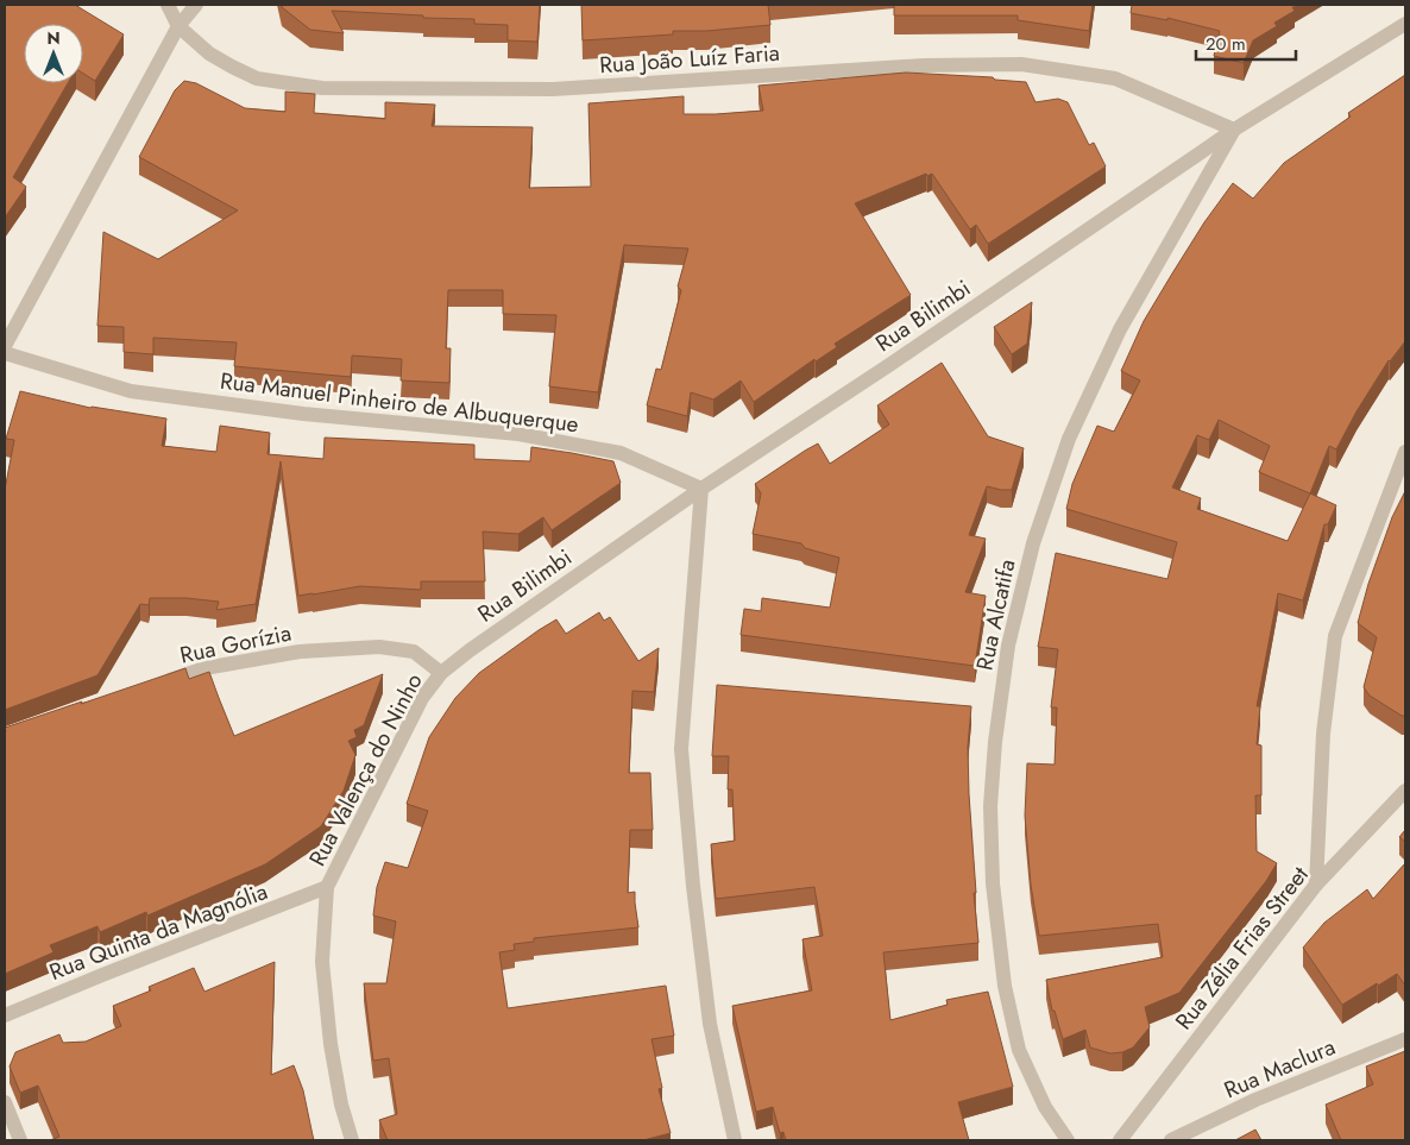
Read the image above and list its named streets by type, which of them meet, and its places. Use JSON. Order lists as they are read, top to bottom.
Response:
{
  "streets": {
    "street": [
      "Rua João Luíz Faria",
      "Rua Bilimbi",
      "Rua Manuel Pinheiro de Albuquerque",
      "Rua Alcatifa",
      "Rua Gorízia",
      "Rua Valença do Ninho",
      "Rua Quinta da Magnólia",
      "Rua Zélia Frias Street",
      "Rua Maclura"
    ]
  },
  "crossings": [
    ["Rua João Luíz Faria", "Rua Bilimbi"],
    ["Rua João Luíz Faria", "Rua Alcatifa"],
    ["Rua Bilimbi", "Rua Manuel Pinheiro de Albuquerque"],
    ["Rua Bilimbi", "Rua Alcatifa"],
    ["Rua Bilimbi", "Rua Valença do Ninho"],
    ["Rua Gorízia", "Rua Valença do Ninho"],
    ["Rua Valença do Ninho", "Rua Quinta da Magnólia"]
  ],
  "scale_bar": "20 m",
  "north": "top"
}
